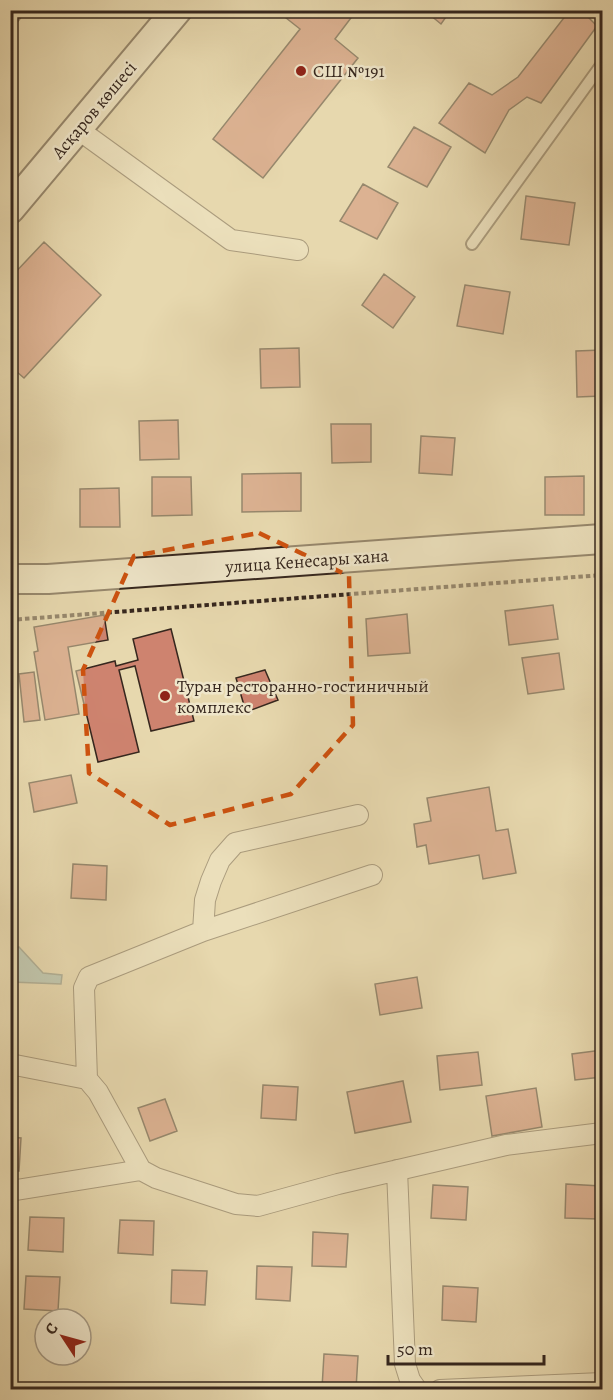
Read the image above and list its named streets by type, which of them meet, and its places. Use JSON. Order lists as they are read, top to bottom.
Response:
{
  "streets": {
    "street": ["Асқаров көшесі", "улица Кенесары хана"]
  },
  "places": ["СШ №191", "Туран ресторанно-гостиничный комплекс"],
  "scale_bar": "50 m",
  "north": "top left"
}
